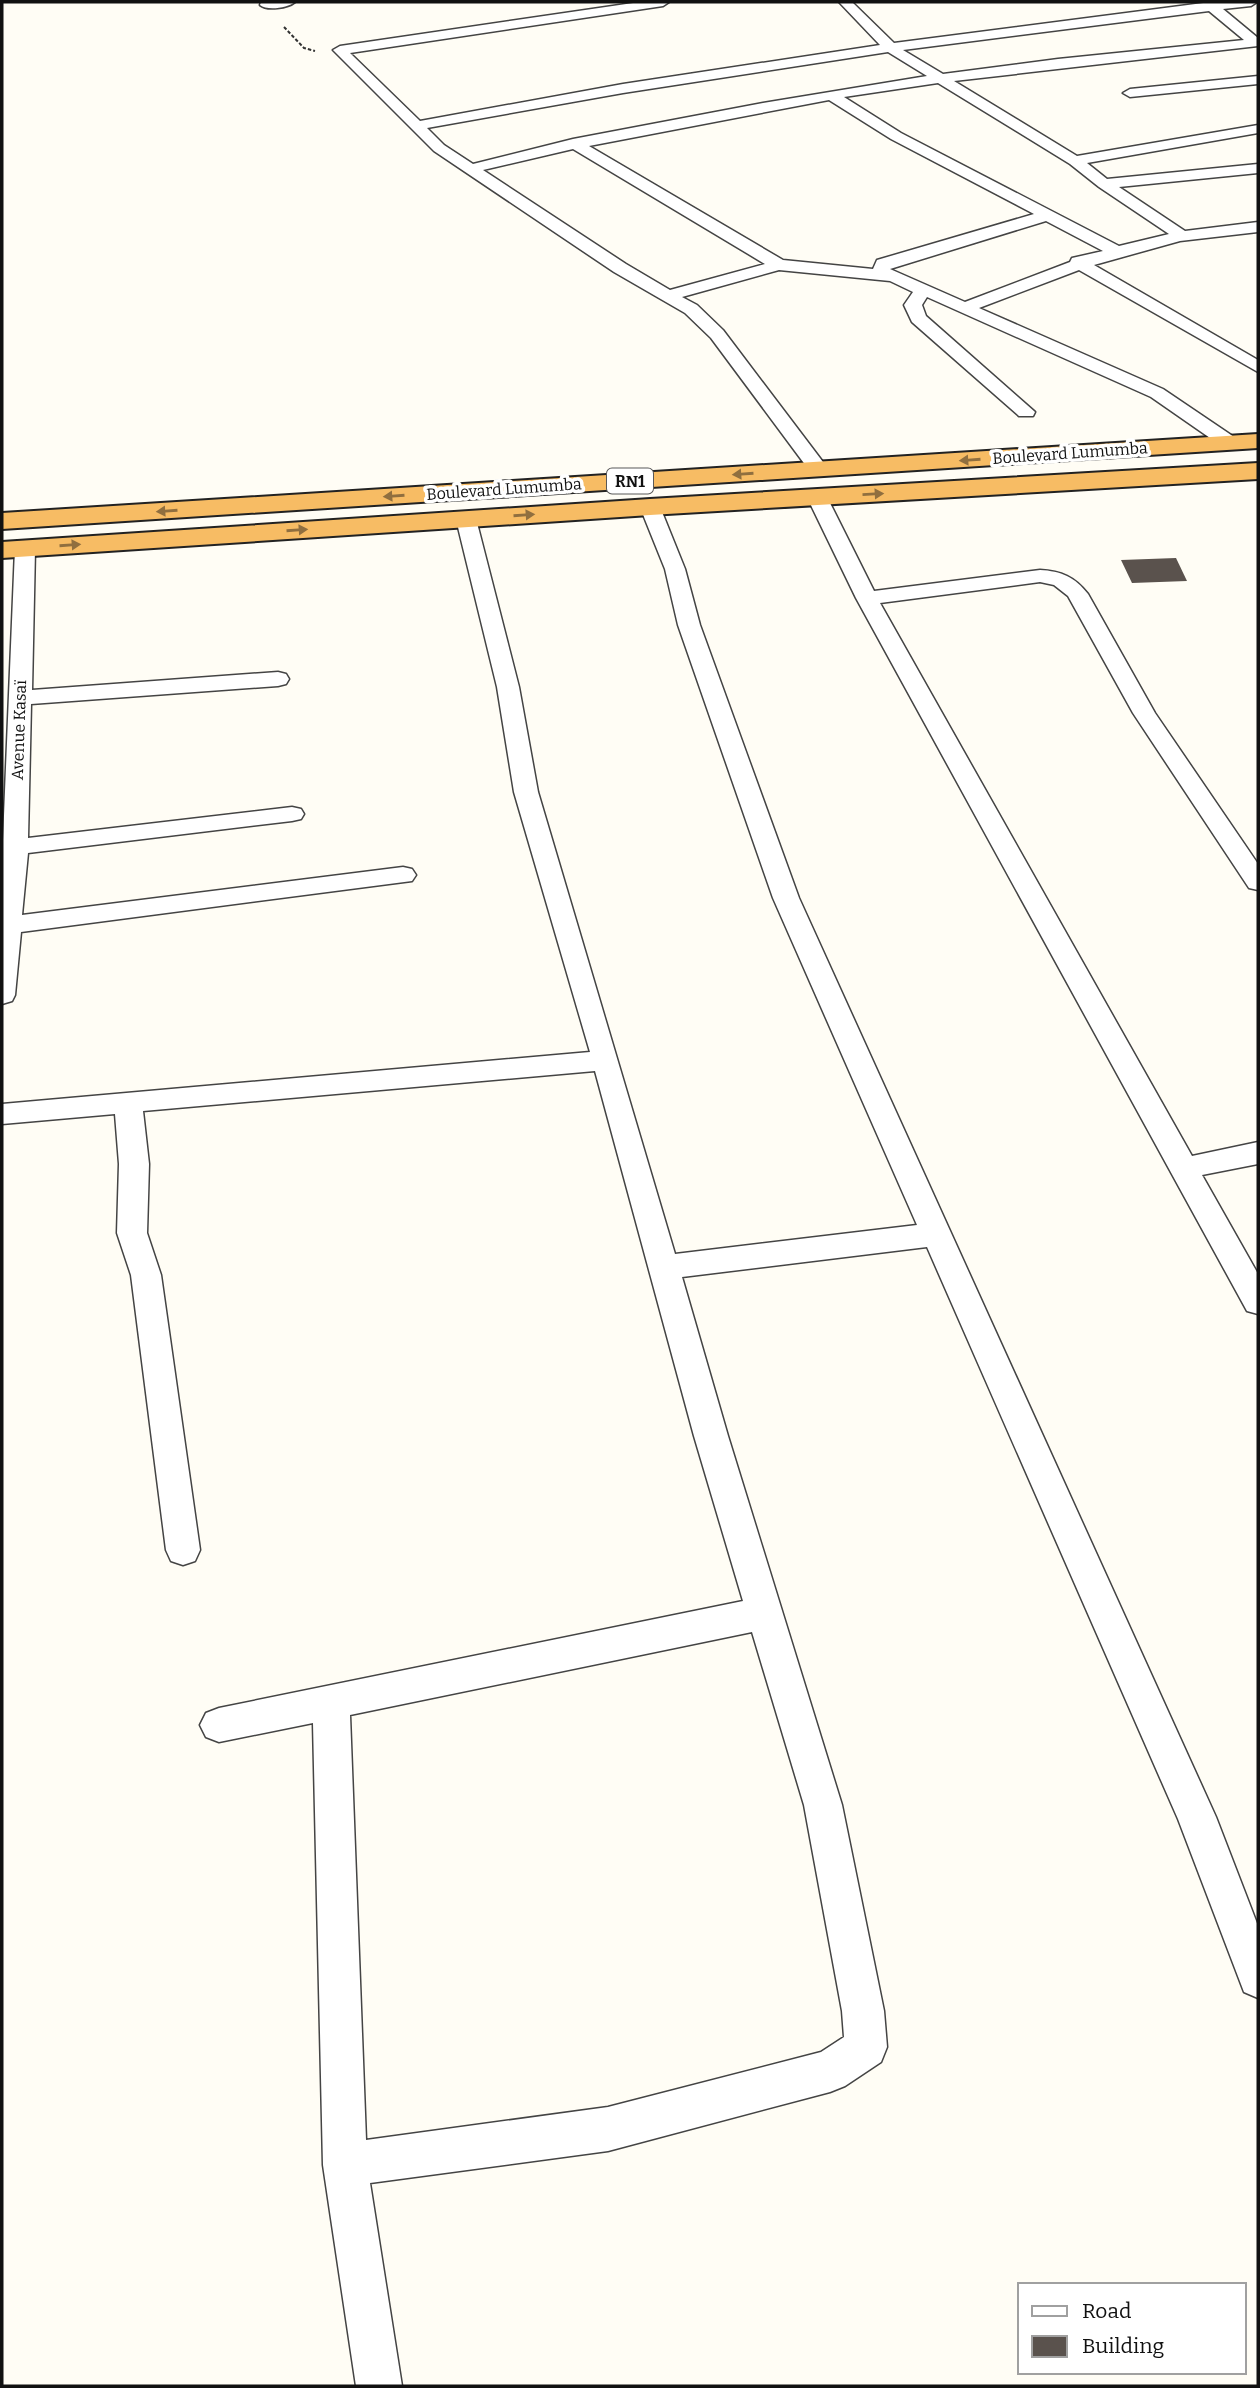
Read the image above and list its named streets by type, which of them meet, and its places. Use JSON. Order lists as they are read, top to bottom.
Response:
{
  "streets": {
    "highway": ["Boulevard Lumumba", "RN1"],
    "street": ["Avenue Kasaï"]
  },
  "crossings": [
    ["Boulevard Lumumba", "Avenue Kasaï"]
  ],
  "legend": ["Road", "Building"]
}
